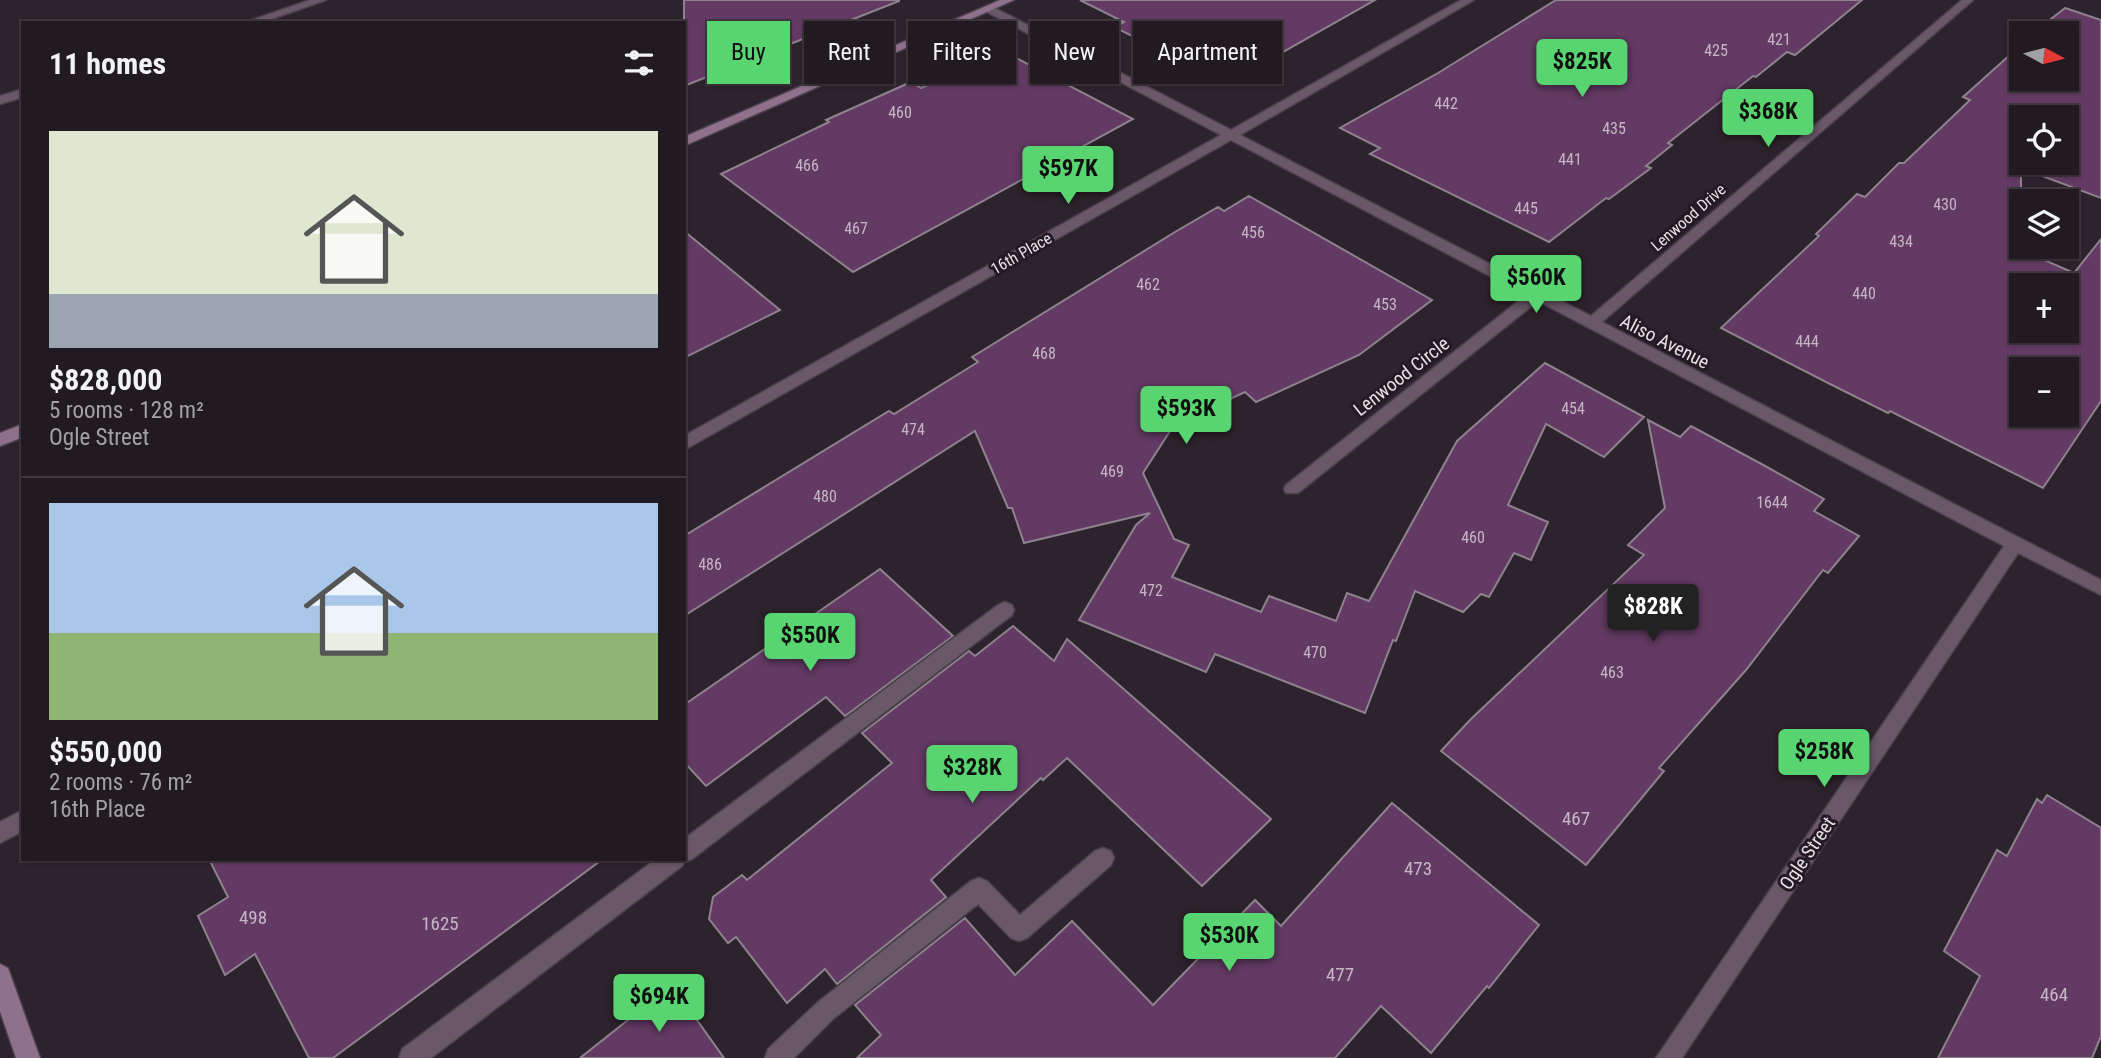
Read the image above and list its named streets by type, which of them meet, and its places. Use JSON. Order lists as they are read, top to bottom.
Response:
{
  "streets": {
    "street": [
      "Lenwood Drive",
      "16th Place",
      "Aliso Avenue",
      "Lenwood Circle",
      "Ogle Street"
    ]
  },
  "crossings": [
    ["Lenwood Drive", "Aliso Avenue"],
    ["16th Place", "Aliso Avenue"],
    ["Aliso Avenue", "Lenwood Circle"],
    ["Aliso Avenue", "Ogle Street"]
  ],
  "house_numbers": [
    "421",
    "425",
    "442",
    "460",
    "435",
    "441",
    "466",
    "430",
    "445",
    "467",
    "456",
    "434",
    "462",
    "440",
    "453",
    "444",
    "468",
    "454",
    "474",
    "469",
    "480",
    "1644",
    "460",
    "486",
    "472",
    "470",
    "463",
    "467",
    "473",
    "498",
    "1625",
    "477",
    "464"
  ],
  "north": "right",
  "page": {
    "map_buttons": ["+", "−"],
    "chip": [
      "Buy",
      "Rent",
      "Filters",
      "New",
      "Apartment"
    ],
    "heading": "11 homes",
    "price": [
      "$825K",
      "$368K",
      "$597K",
      "$560K",
      "$593K",
      "$828K",
      "$550K",
      "$258K",
      "$328K",
      "$530K",
      "$694K"
    ],
    "list": [
      {
        "name": "$828,000",
        "note": "5 rooms · 128 m² · Ogle Street"
      },
      {
        "name": "$550,000",
        "note": "2 rooms · 76 m² · 16th Place"
      }
    ]
  }
}
